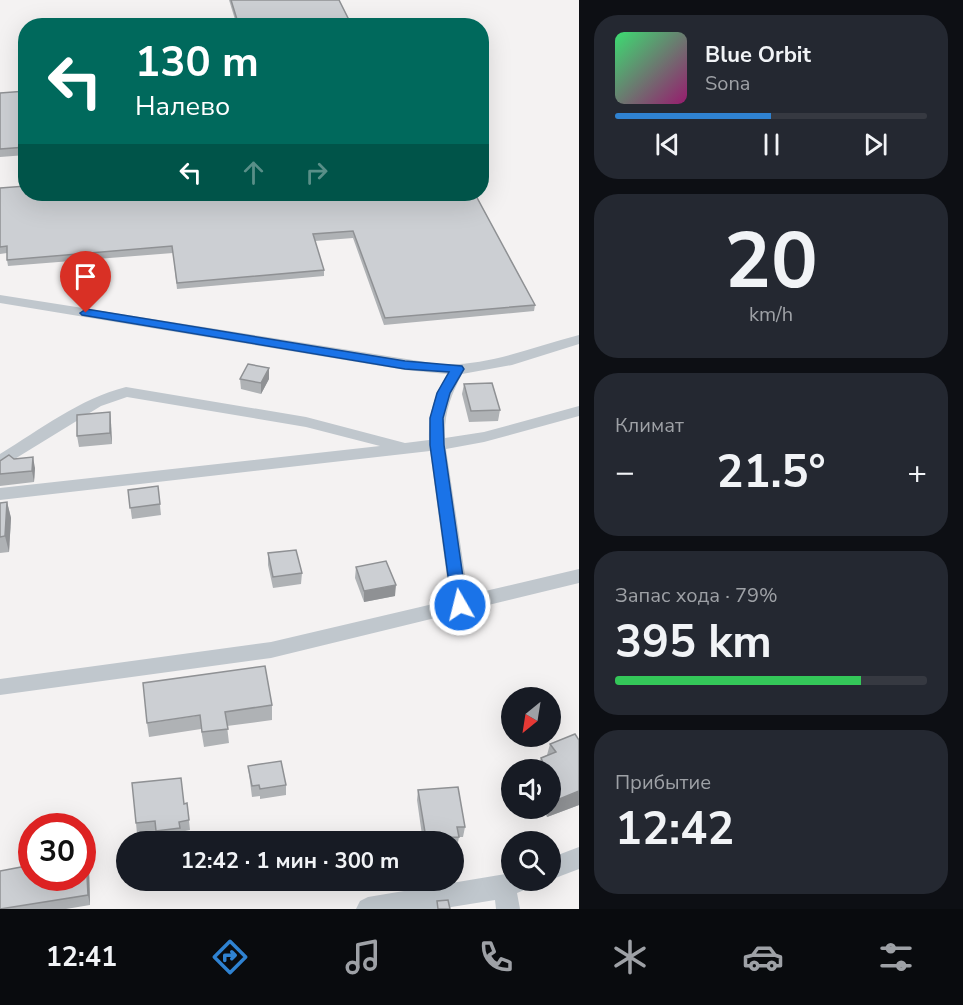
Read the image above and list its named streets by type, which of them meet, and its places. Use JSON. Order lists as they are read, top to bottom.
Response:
{
  "north": "bottom left",
  "page": {
    "turn": ["130 m", "Налево"],
    "song": ["Blue Orbit", "Sona"],
    "tile": [
      ["20", "km/h"],
      "Климат",
      ["Запас хода · 79%", "395 km"],
      ["Прибытие", "12:42"]
    ],
    "heat": ["−", "21.5°", "+"],
    "limit": "30",
    "trip": "12:42 · 1 мин · 300 m",
    "tabs": "12:41"
  }
}
